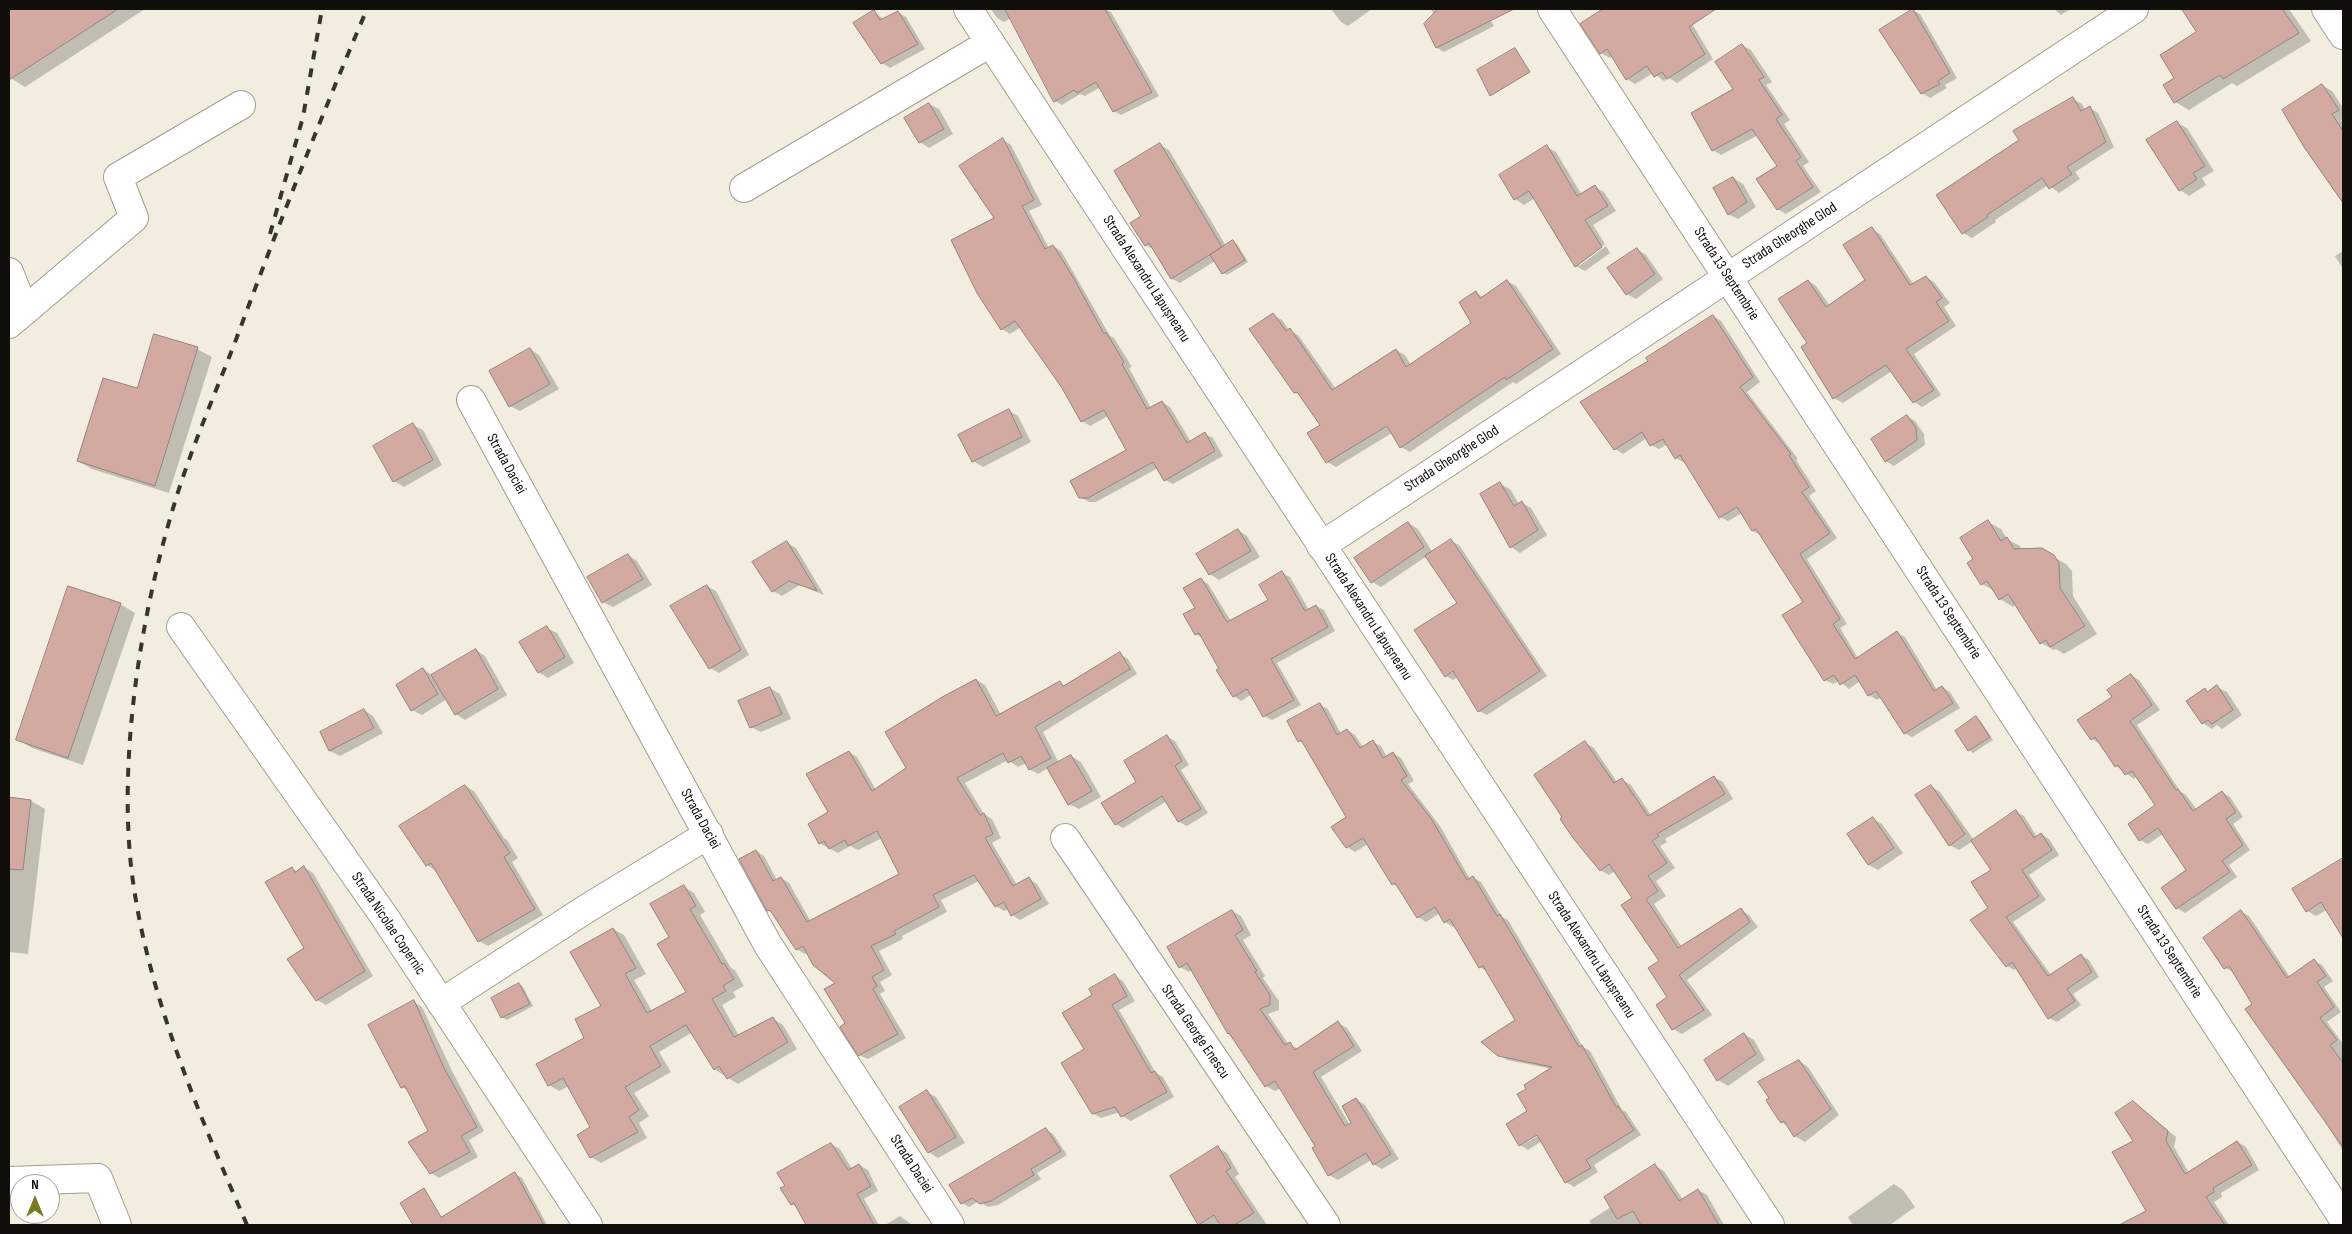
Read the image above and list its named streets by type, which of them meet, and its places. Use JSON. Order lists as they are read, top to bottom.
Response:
{
  "streets": {
    "street": [
      "Strada Gheorghe Glod",
      "Strada 13 Septembrie",
      "Strada Alexandru Lăpușneanu",
      "Strada Daciei",
      "Strada Nicolae Copernic",
      "Strada George Enescu"
    ]
  },
  "crossings": [
    ["Strada Gheorghe Glod", "Strada 13 Septembrie"],
    ["Strada Gheorghe Glod", "Strada Alexandru Lăpușneanu"]
  ],
  "north": "top"
}
